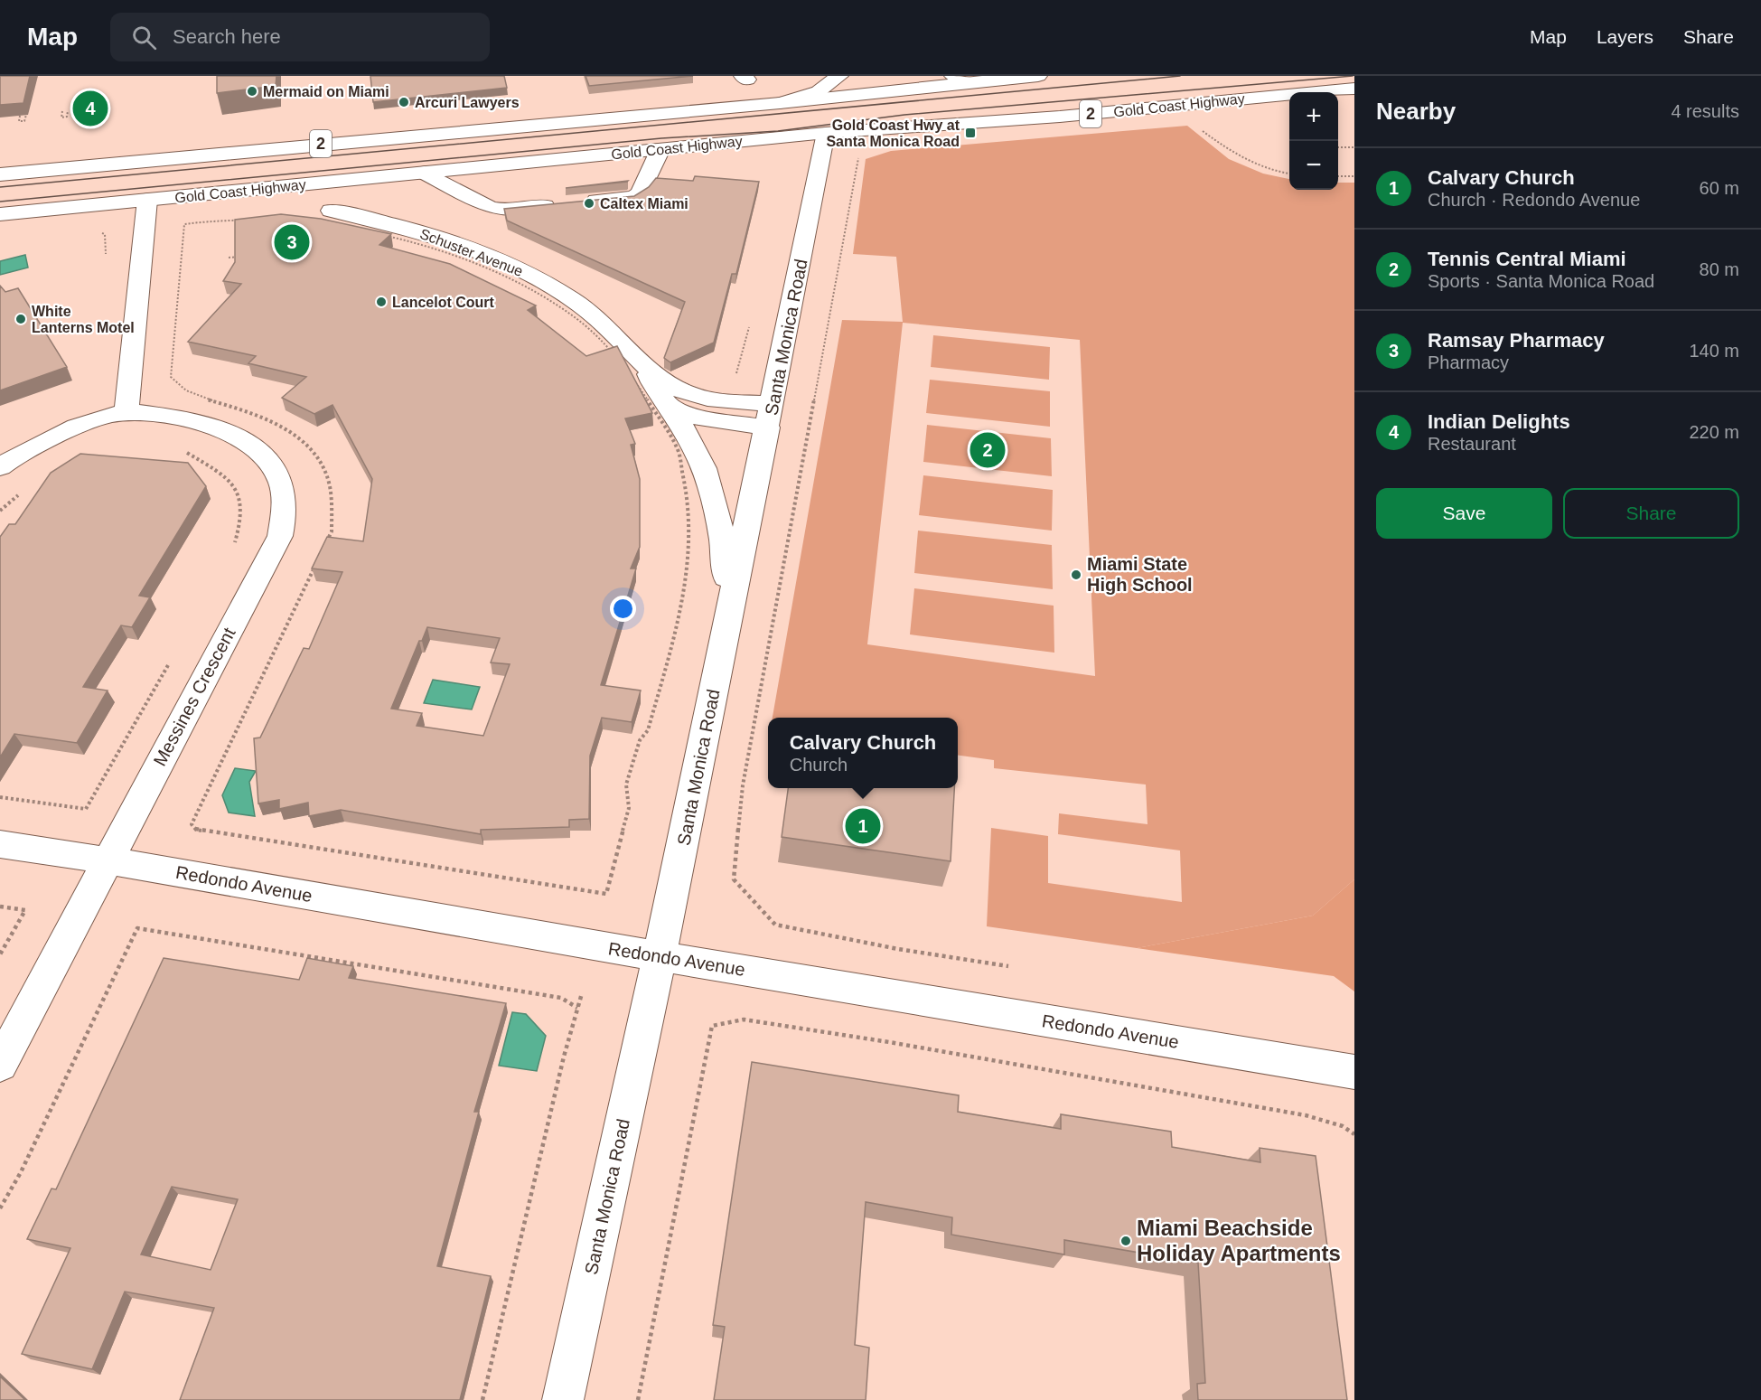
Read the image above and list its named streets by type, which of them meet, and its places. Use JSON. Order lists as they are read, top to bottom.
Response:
{
  "streets": {
    "main road": [
      "Gold Coast Highway",
      "2",
      "Schuster Avenue",
      "Santa Monica Road",
      "Messines Crescent",
      "Redondo Avenue"
    ]
  },
  "crossings": [
    ["Gold Coast Highway", "Santa Monica Road"],
    ["Schuster Avenue", "Santa Monica Road"],
    ["Santa Monica Road", "Redondo Avenue"],
    ["Messines Crescent", "Redondo Avenue"]
  ],
  "places": {
    "other": [
      "Mermaid on Miami",
      "Arcuri Lawyers",
      "Caltex Miami",
      "Lancelot Court",
      "White Lanterns Motel",
      "Miami State High School",
      "Miami Beachside Holiday Apartments"
    ],
    "transit": ["Gold Coast Hwy at Santa Monica Road"]
  },
  "page": {
    "header": "Map",
    "search": "Search here",
    "nav": ["Map", "Layers", "Share"],
    "heading": ["Nearby", "4 results"],
    "pins": [
      "4",
      "3",
      "2",
      "1"
    ],
    "map_buttons": ["+", "−"],
    "list": [
      {
        "mark": "1",
        "name": "Calvary Church",
        "note": "Church · Redondo Avenue",
        "value": "60 m"
      },
      {
        "mark": "2",
        "name": "Tennis Central Miami",
        "note": "Sports · Santa Monica Road",
        "value": "80 m"
      },
      {
        "mark": "3",
        "name": "Ramsay Pharmacy",
        "note": "Pharmacy",
        "value": "140 m"
      },
      {
        "mark": "4",
        "name": "Indian Delights",
        "note": "Restaurant",
        "value": "220 m"
      }
    ],
    "buttons": ["Save", "Share"],
    "popup": ["Calvary Church", "Church"]
  }
}
